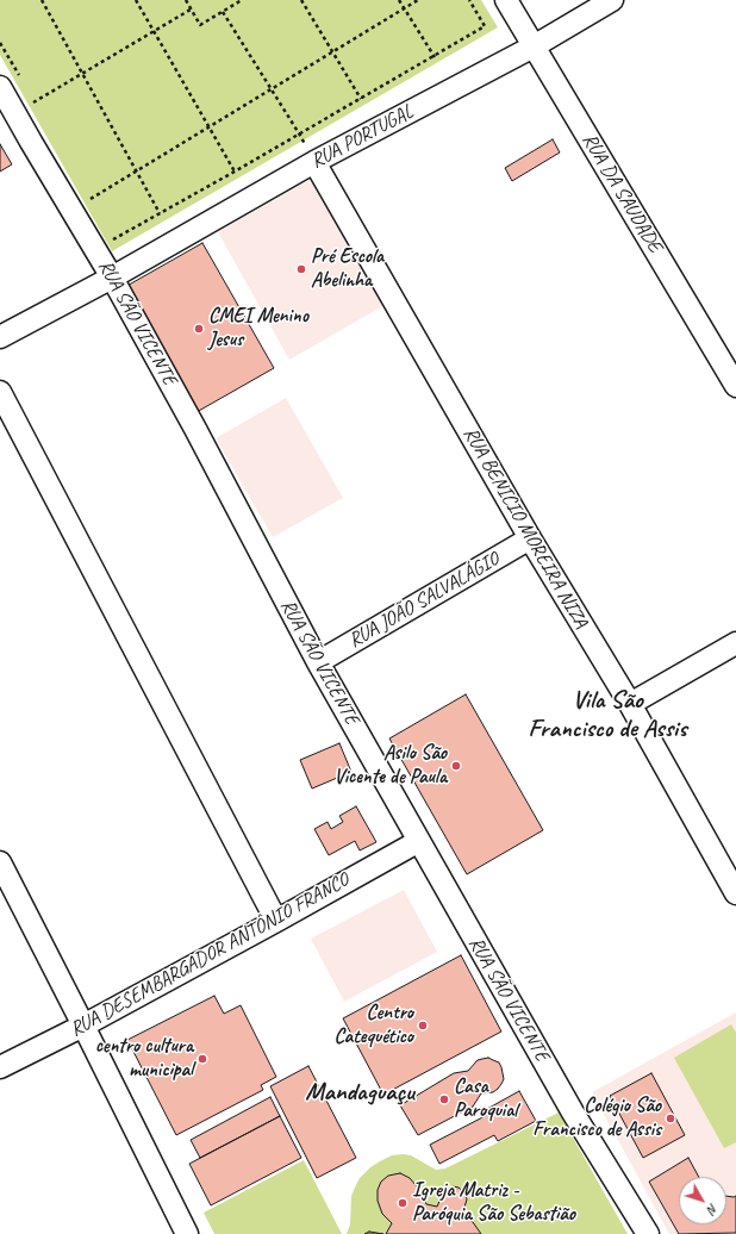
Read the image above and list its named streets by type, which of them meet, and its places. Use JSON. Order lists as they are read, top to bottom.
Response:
{
  "streets": {
    "street": [
      "RUA PORTUGAL",
      "RUA DA SAUDADE",
      "RUA SÃO VICENTE",
      "RUA BENICIO MOREIRA NIZA",
      "RUA JOÃO SALVALÁGIO",
      "RUA DESEMBARGADOR ANTÔNIO FRANCO"
    ]
  },
  "crossings": [
    ["RUA PORTUGAL", "RUA DA SAUDADE"],
    ["RUA PORTUGAL", "RUA SÃO VICENTE"],
    ["RUA PORTUGAL", "RUA BENICIO MOREIRA NIZA"],
    ["RUA SÃO VICENTE", "RUA JOÃO SALVALÁGIO"],
    ["RUA SÃO VICENTE", "RUA DESEMBARGADOR ANTÔNIO FRANCO"],
    ["RUA BENICIO MOREIRA NIZA", "RUA JOÃO SALVALÁGIO"]
  ],
  "districts": ["Vila São Francisco de Assis", "Mandaguaçu"],
  "places": [
    "Pré Escola Abelinha",
    "CMEI Menino Jesus",
    "Asilo São Vicente de Paula",
    "Centro Catequético",
    "centro cultura municipal",
    "Casa Paroquial",
    "Colégio São Francisco de Assis",
    "Igreja Matriz - Paróquia São Sebastião"
  ],
  "north": "bottom right"
}
